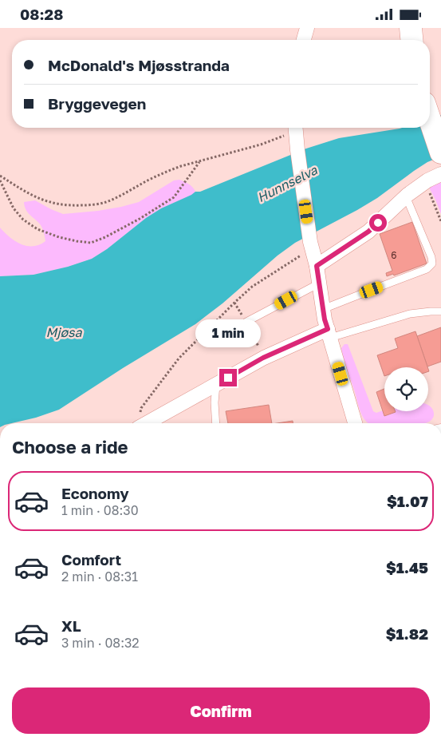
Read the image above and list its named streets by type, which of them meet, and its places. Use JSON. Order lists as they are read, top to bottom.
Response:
{
  "water": ["Hunnselva", "Mjøsa"],
  "house_numbers": ["6"],
  "page": {
    "status": "08:28",
    "banner": ["McDonald's Mjøsstranda", "Bryggevegen"],
    "bubble": "1 min",
    "heading": "Choose a ride",
    "list": [
      {
        "name": "Economy",
        "note": "1 min · 08:30",
        "value": "$1.07"
      },
      {
        "name": "Comfort",
        "note": "2 min · 08:31",
        "value": "$1.45"
      },
      {
        "name": "XL",
        "note": "3 min · 08:32",
        "value": "$1.82"
      }
    ],
    "buttons": "Confirm"
  }
}
